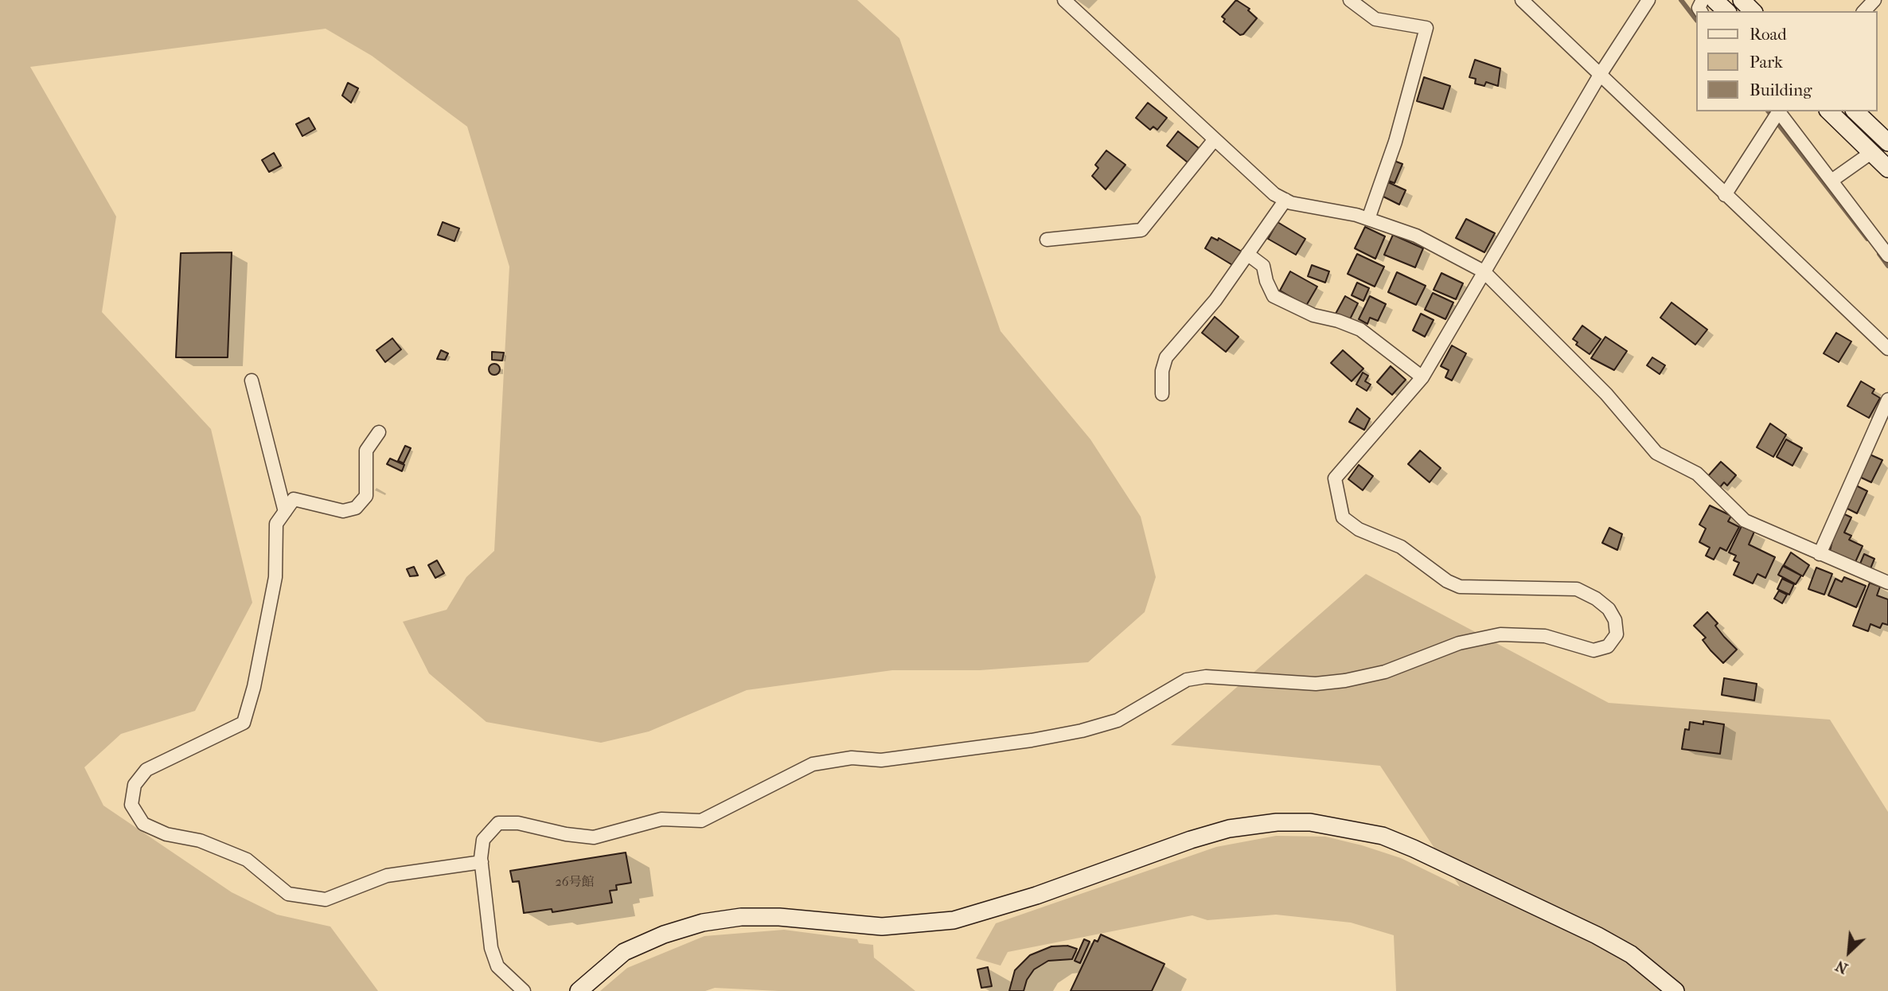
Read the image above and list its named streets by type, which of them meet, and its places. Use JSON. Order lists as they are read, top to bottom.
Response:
{
  "house_numbers": ["26号館"],
  "legend": ["Road", "Park", "Building"],
  "north": "bottom left"
}
